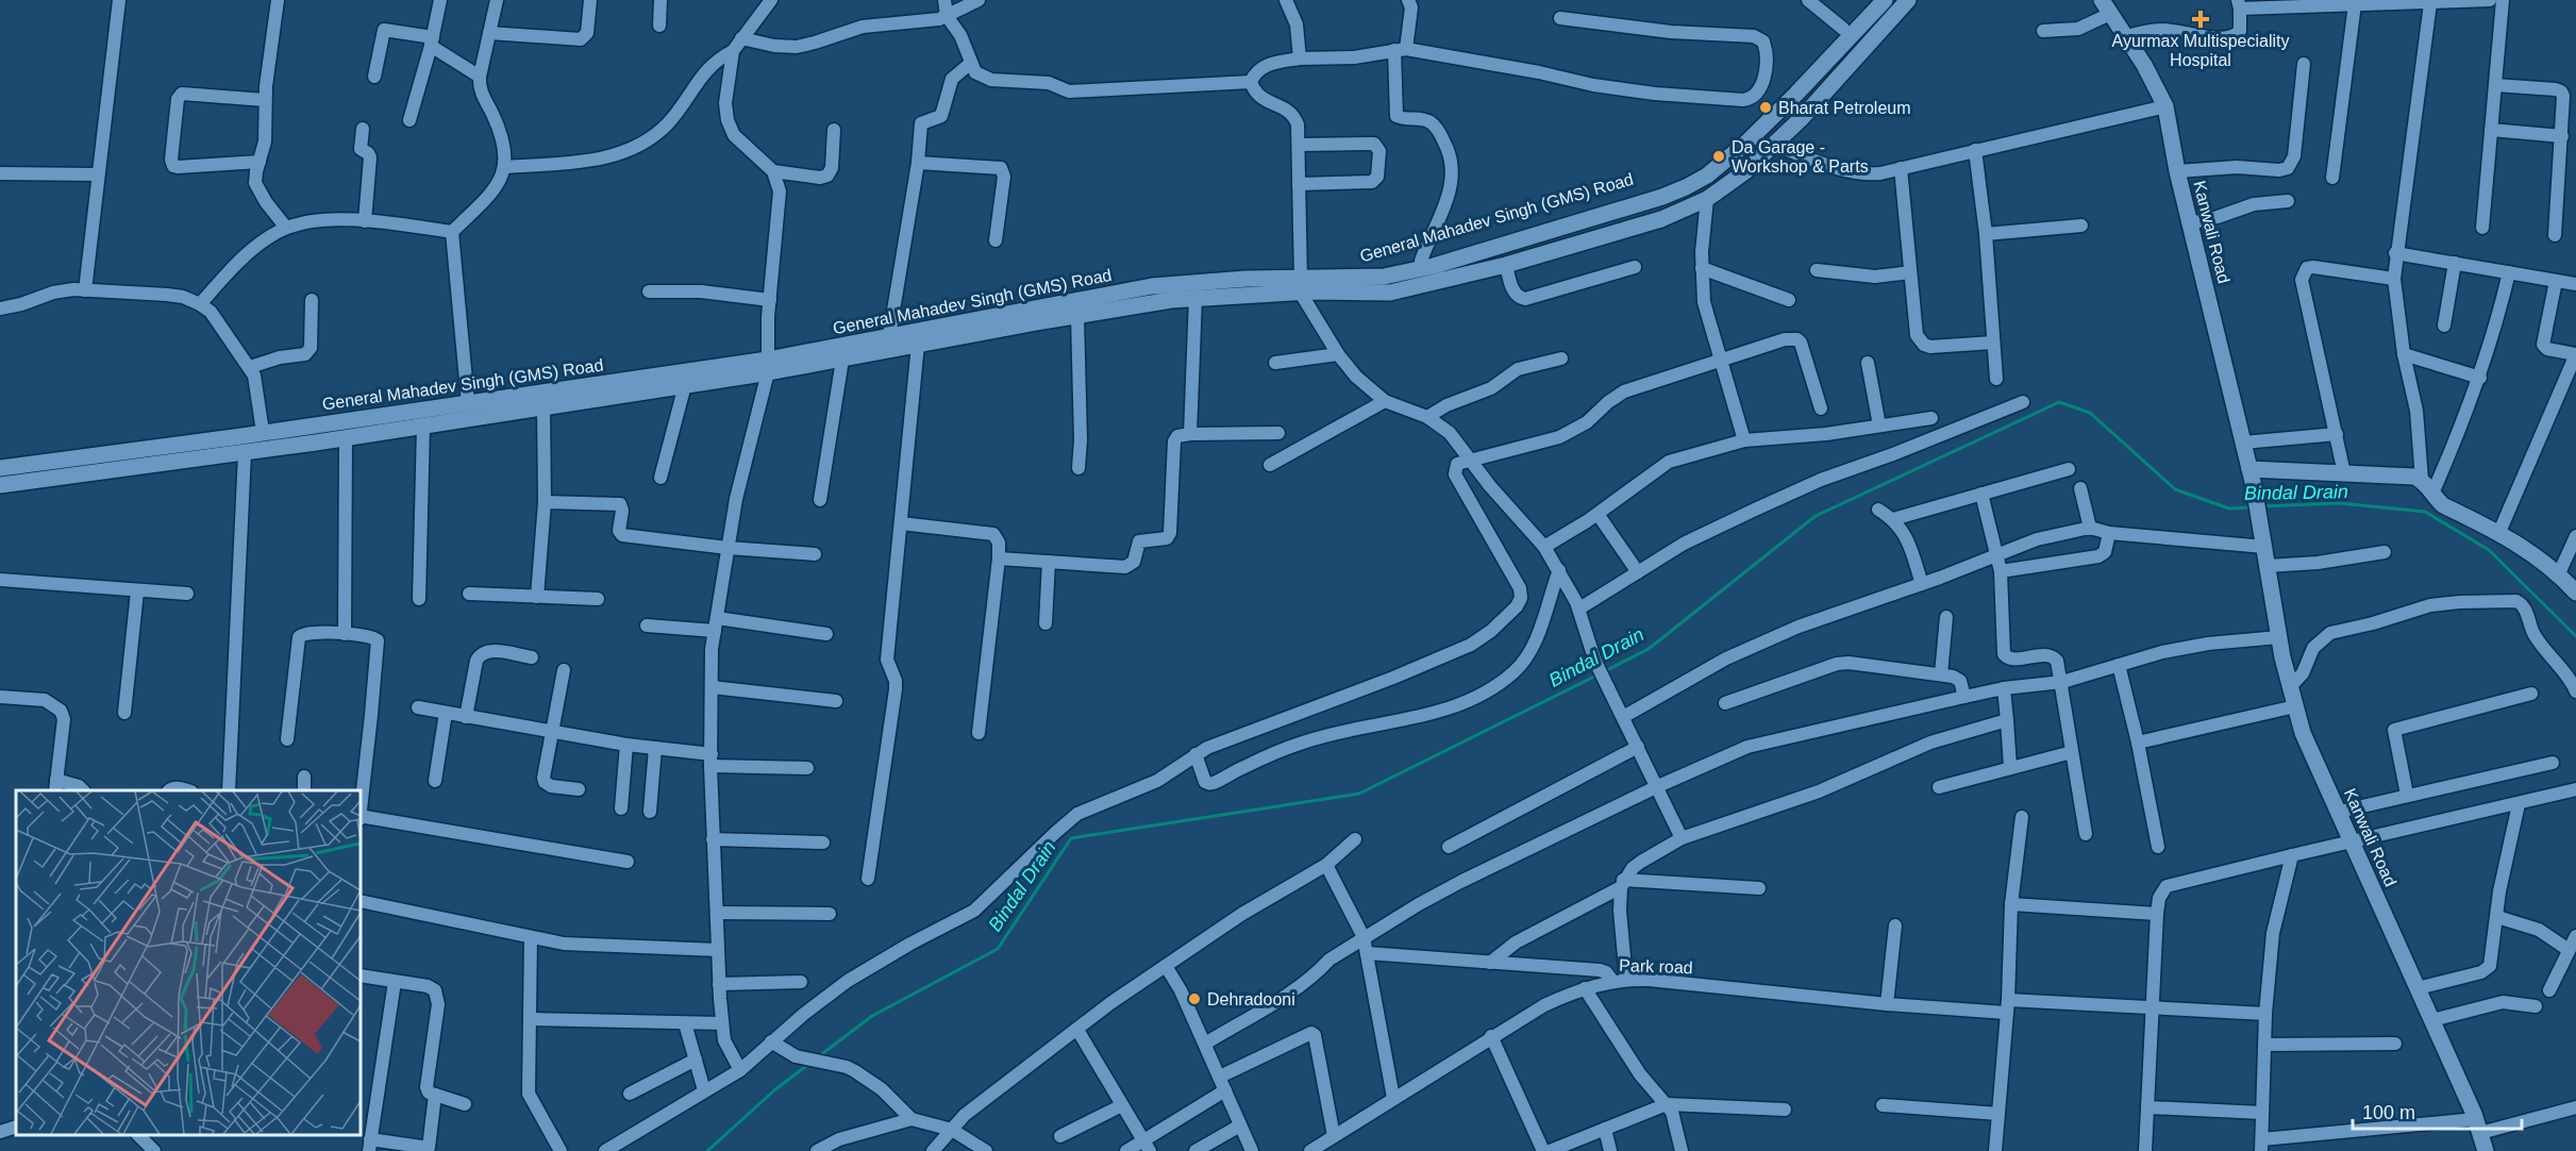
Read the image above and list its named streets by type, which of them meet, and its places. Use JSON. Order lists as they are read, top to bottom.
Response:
{
  "streets": {
    "street": ["General Mahadev Singh (GMS) Road", "Kanwali Road", "Park road"]
  },
  "water": ["Bindal Drain"],
  "places": {
    "health": ["Ayurmax Multispeciality Hospital"],
    "other": ["Bharat Petroleum", "Da Garage - Workshop & Parts", "Dehradooni"]
  },
  "scale_bar": "100 m"
}
